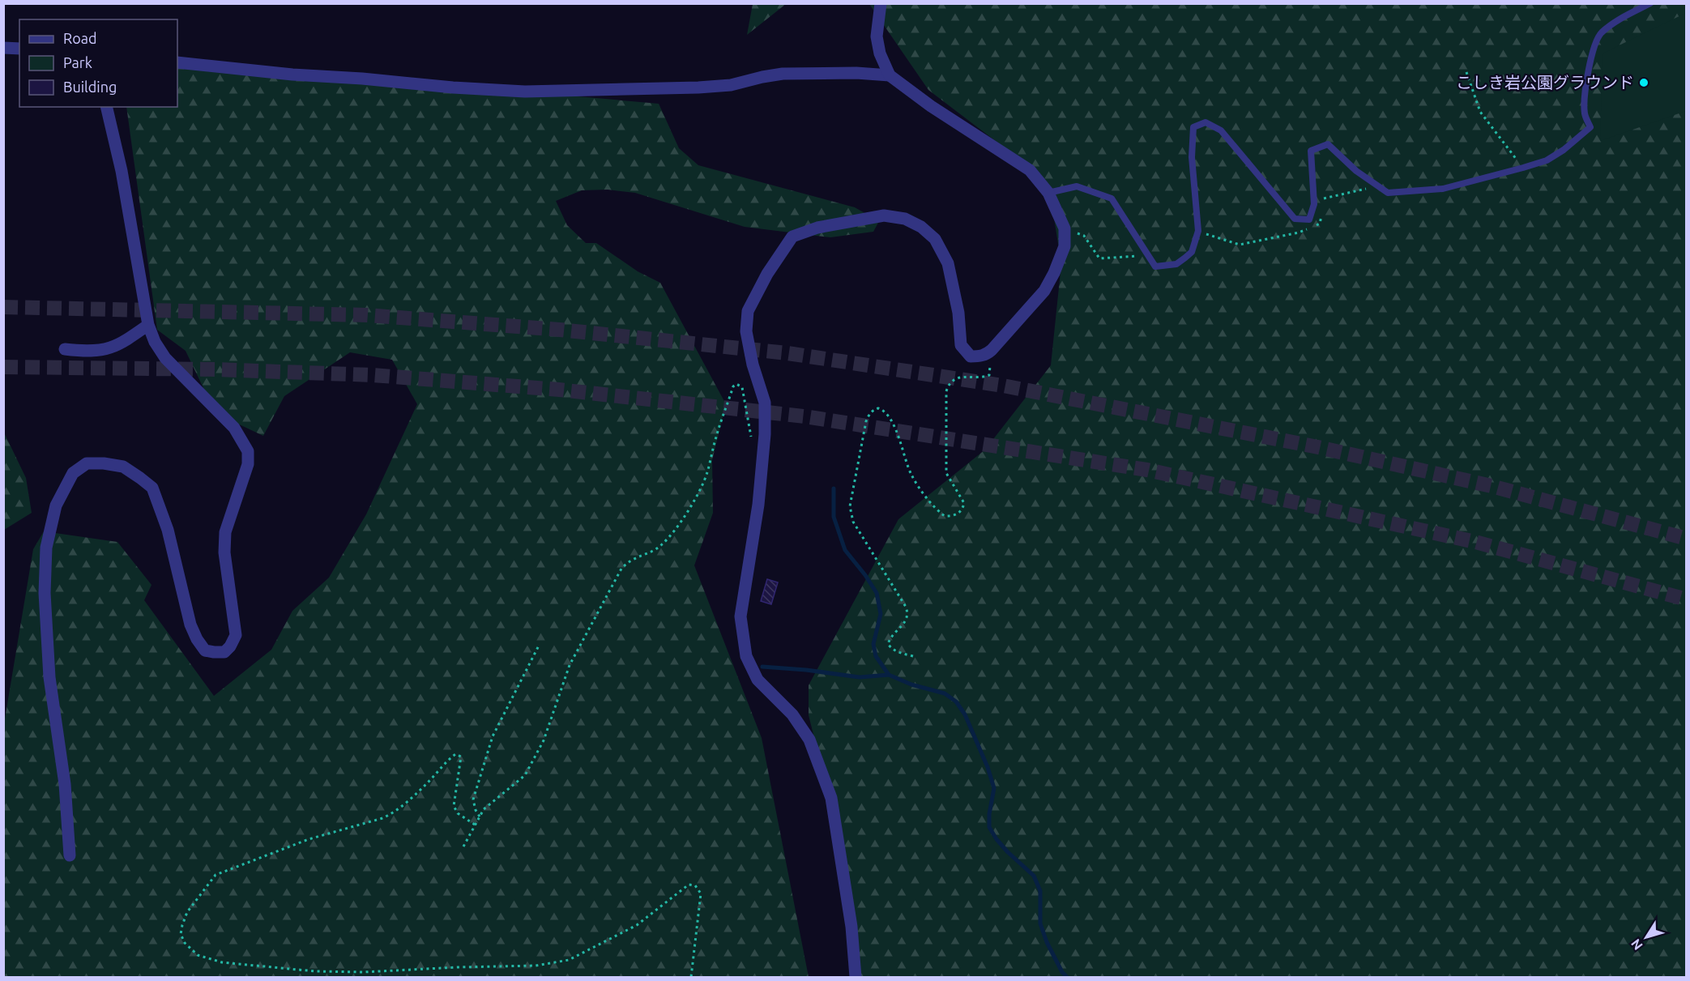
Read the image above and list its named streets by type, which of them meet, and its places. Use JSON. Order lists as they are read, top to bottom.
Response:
{
  "places": ["こしき岩公園グラウンド"],
  "legend": ["Road", "Park", "Building"],
  "north": "bottom left"
}
